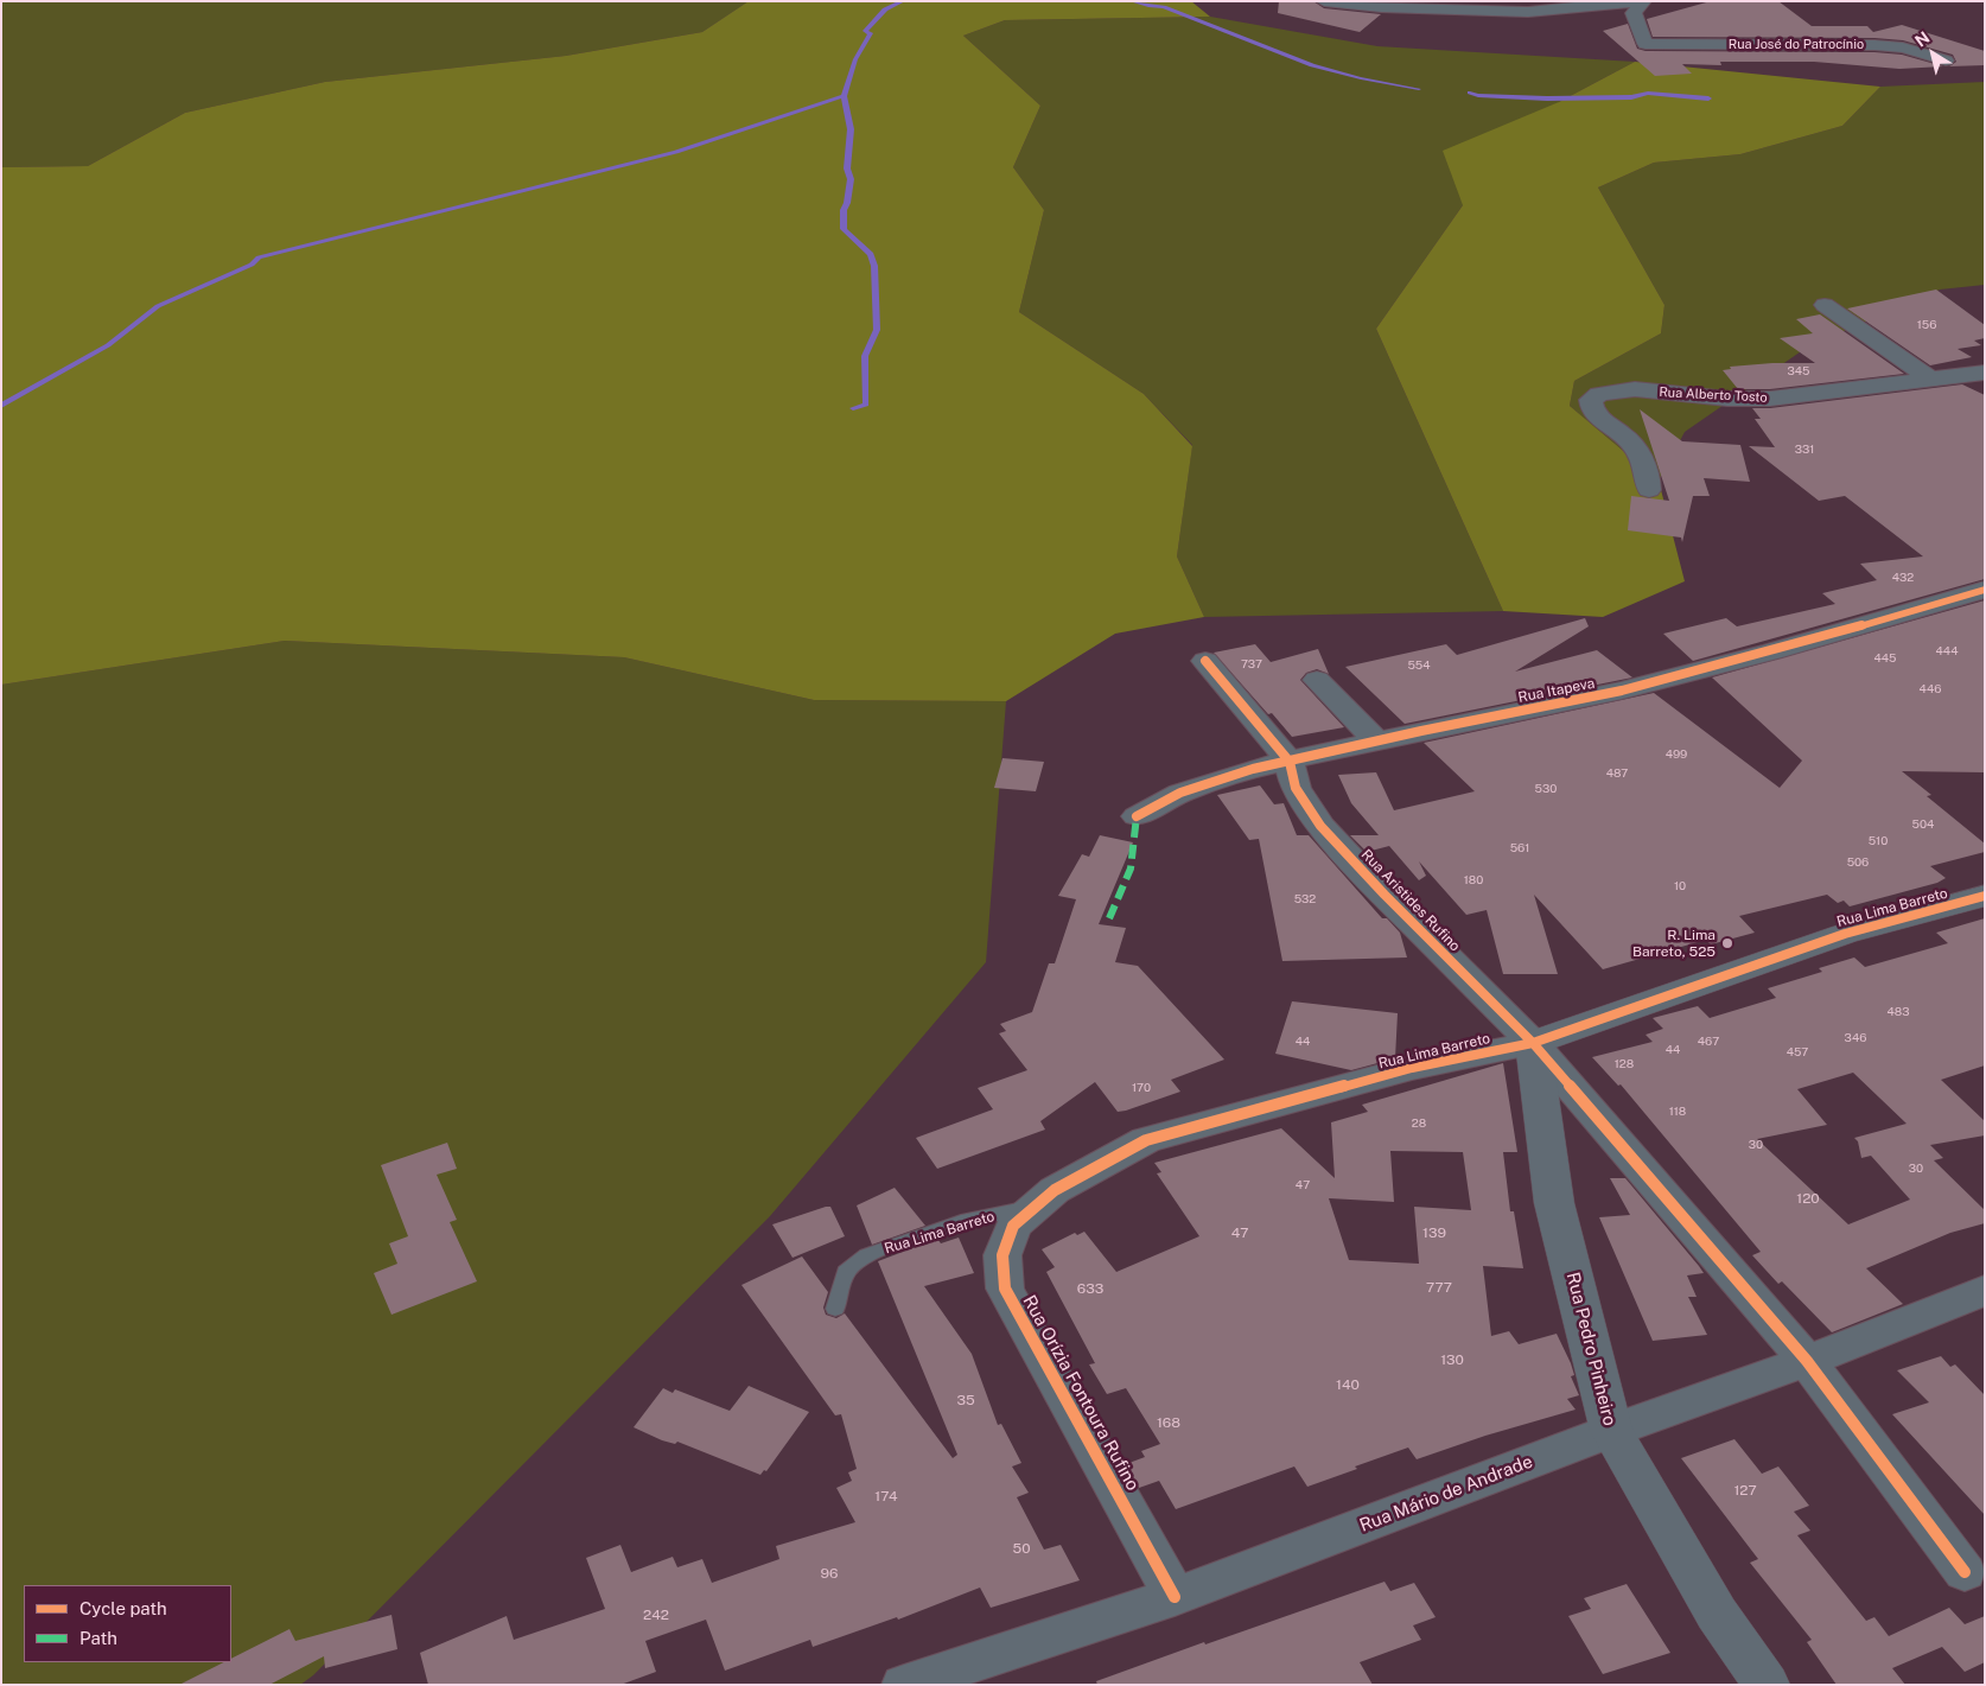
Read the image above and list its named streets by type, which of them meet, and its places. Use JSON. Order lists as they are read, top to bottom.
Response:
{
  "streets": {
    "street": [
      "Rua José do Patrocínio",
      "Rua Alberto Tosto",
      "Rua Itapeva",
      "Rua Aristides Rufino",
      "Rua Lima Barreto",
      "Rua Pedro Pinheiro",
      "Rua Orízia Fontoura Rufino",
      "Rua Mário de Andrade"
    ]
  },
  "crossings": [
    ["Rua Itapeva", "Rua Aristides Rufino"],
    ["Rua Aristides Rufino", "Rua Lima Barreto"],
    ["Rua Aristides Rufino", "Rua Pedro Pinheiro"],
    ["Rua Aristides Rufino", "Rua Mário de Andrade"],
    ["Rua Lima Barreto", "Rua Pedro Pinheiro"],
    ["Rua Lima Barreto", "Rua Orízia Fontoura Rufino"],
    ["Rua Pedro Pinheiro", "Rua Mário de Andrade"],
    ["Rua Orízia Fontoura Rufino", "Rua Mário de Andrade"]
  ],
  "places": ["R. Lima Barreto, 525"],
  "house_numbers": [
    "156",
    "345",
    "331",
    "432",
    "444",
    "445",
    "737",
    "554",
    "446",
    "499",
    "487",
    "530",
    "504",
    "510",
    "561",
    "506",
    "180",
    "10",
    "532",
    "483",
    "346",
    "44",
    "467",
    "44",
    "457",
    "128",
    "170",
    "118",
    "28",
    "30",
    "30",
    "47",
    "120",
    "47",
    "139",
    "777",
    "633",
    "130",
    "140",
    "35",
    "168",
    "127",
    "174",
    "50",
    "96",
    "242"
  ],
  "legend": ["Cycle path", "Path"],
  "north": "top left"
}
